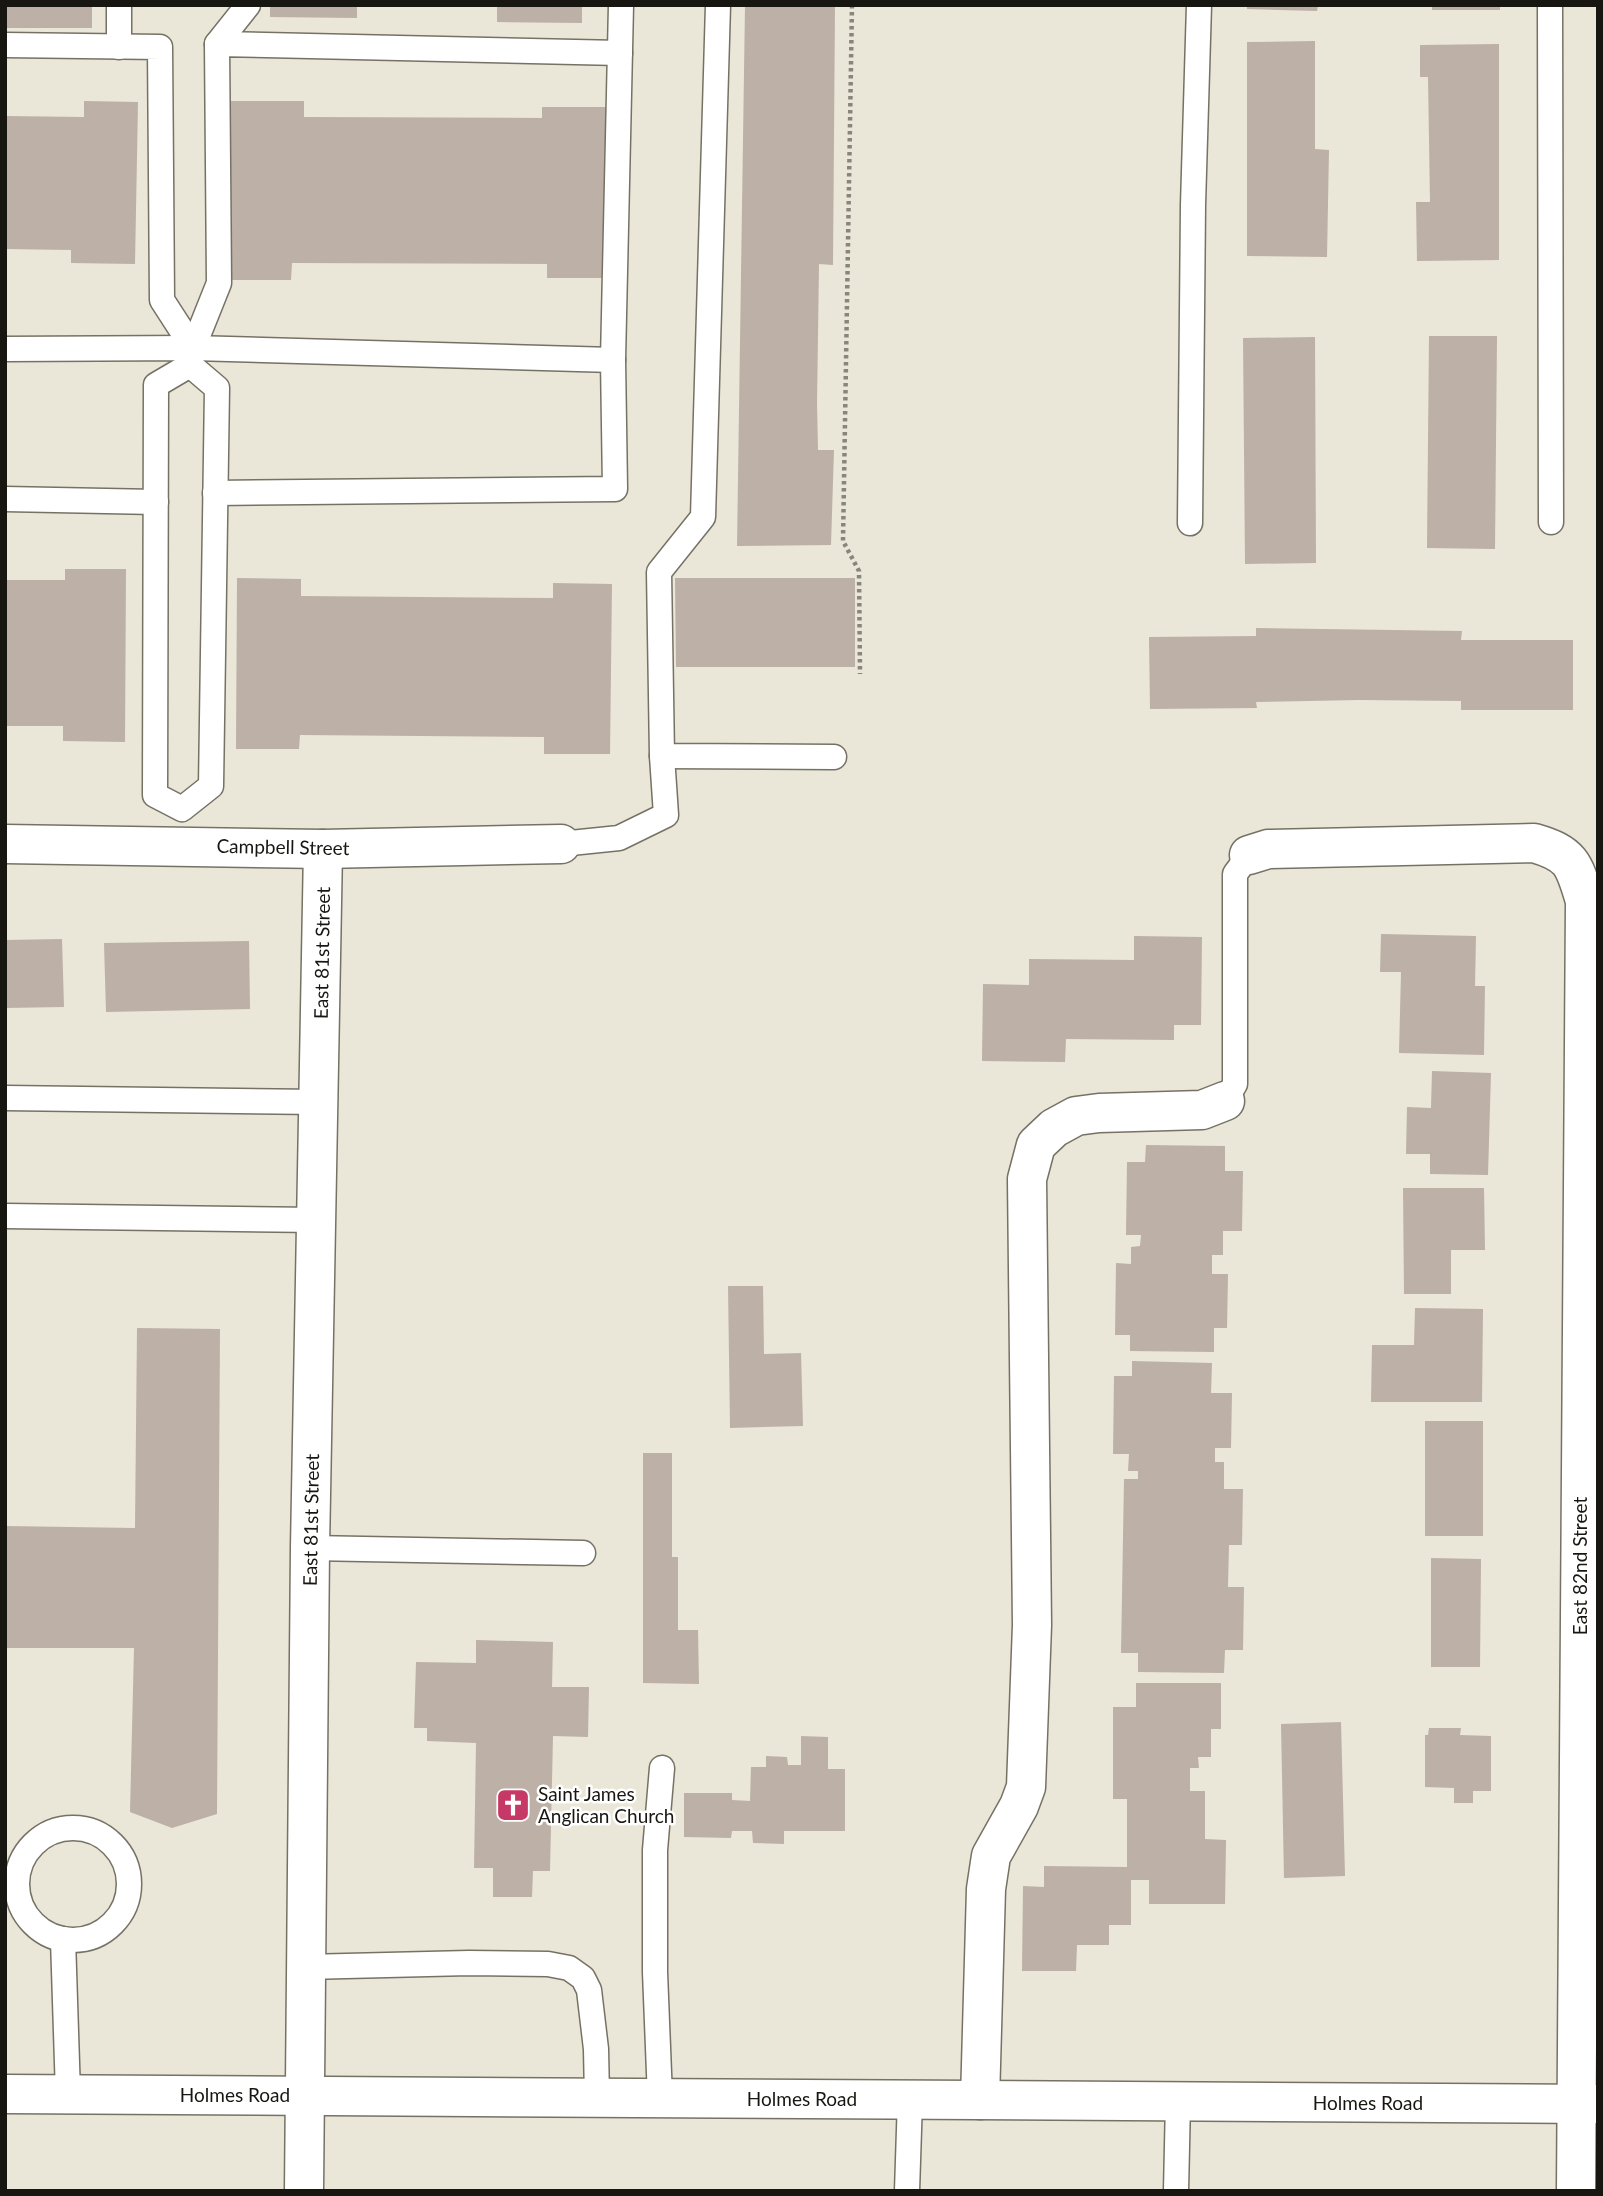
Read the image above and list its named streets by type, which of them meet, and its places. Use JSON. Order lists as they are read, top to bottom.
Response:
{
  "streets": {
    "street": [
      "Campbell Street",
      "East 81st Street",
      "East 82nd Street",
      "Holmes Road"
    ]
  },
  "crossings": [
    ["Campbell Street", "East 81st Street"],
    ["East 81st Street", "Holmes Road"],
    ["East 82nd Street", "Holmes Road"]
  ],
  "places": {
    "church": ["Saint James Anglican Church"]
  }
}
